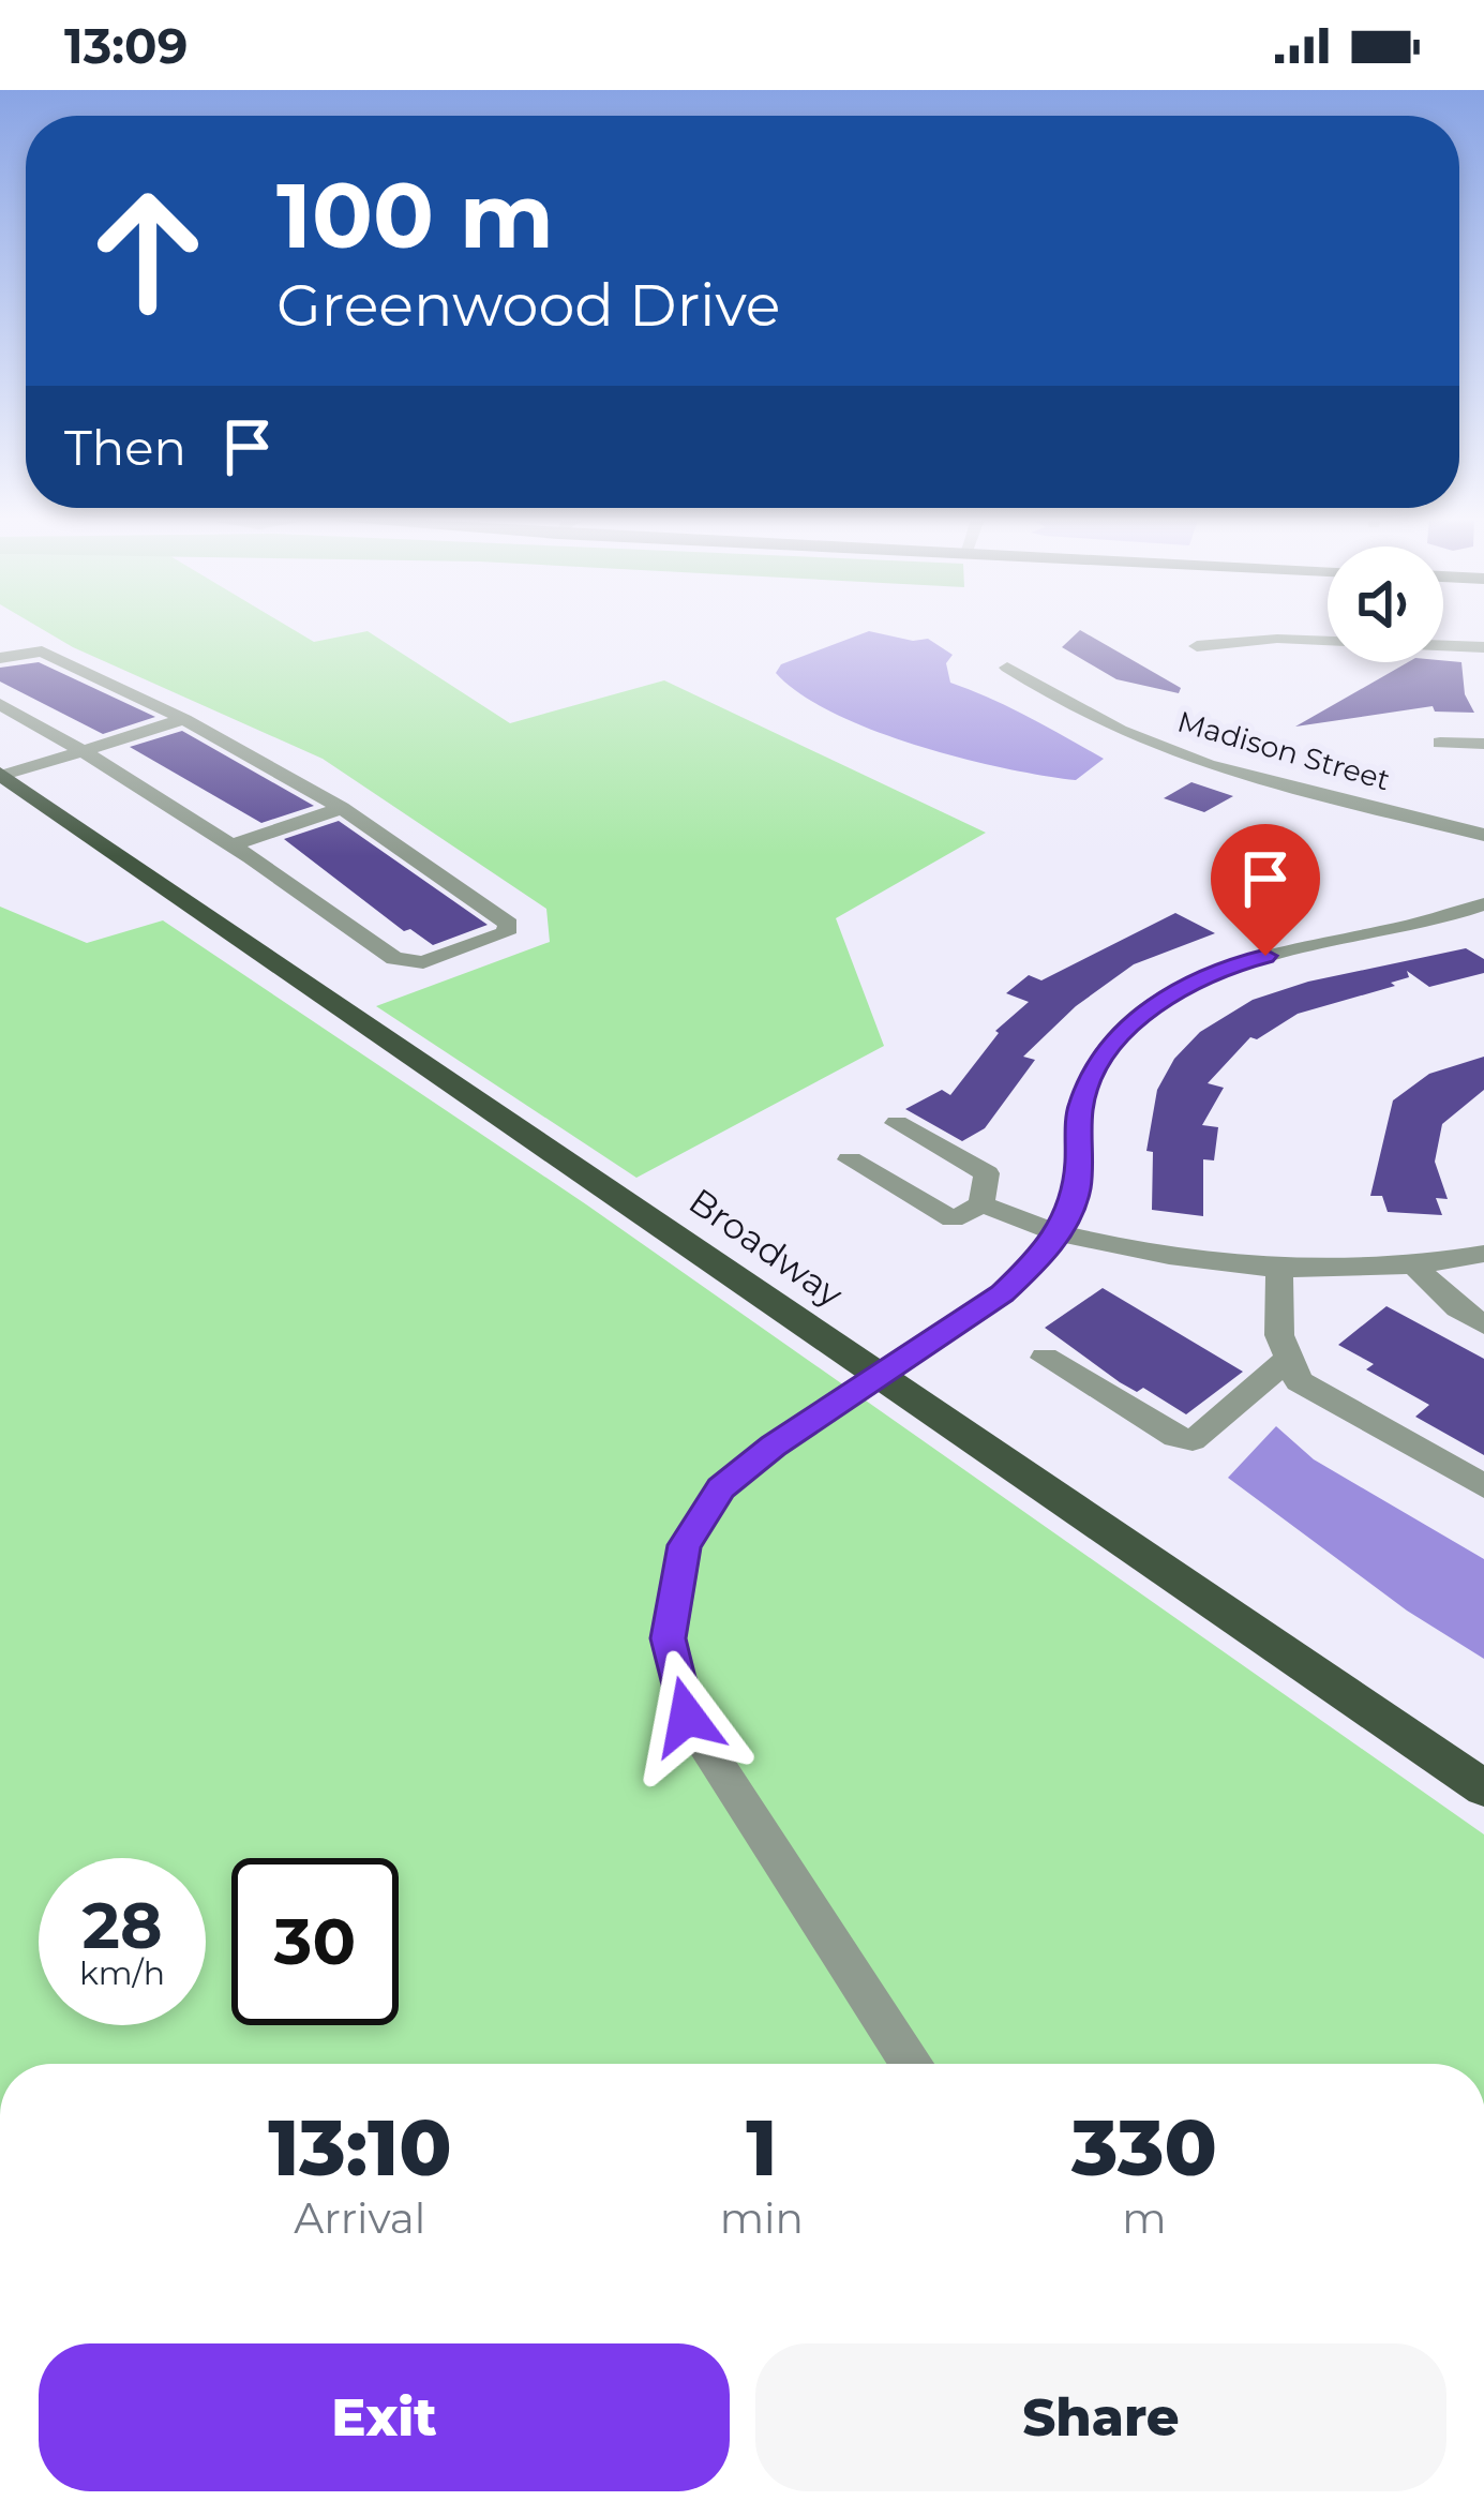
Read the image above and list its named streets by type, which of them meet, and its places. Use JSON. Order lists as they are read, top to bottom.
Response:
{
  "streets": {
    "main road": ["Broadway"],
    "street": ["Madison Street"]
  },
  "page": {
    "status": "13:09",
    "turn": ["100 m", "Greenwood Drive"],
    "then": "Then",
    "speed": "28 km/h",
    "limit": "30",
    "eta": [
      "13:10",
      "Arrival",
      "1",
      "min",
      "330",
      "m"
    ],
    "buttons": ["Exit", "Share"]
  }
}
